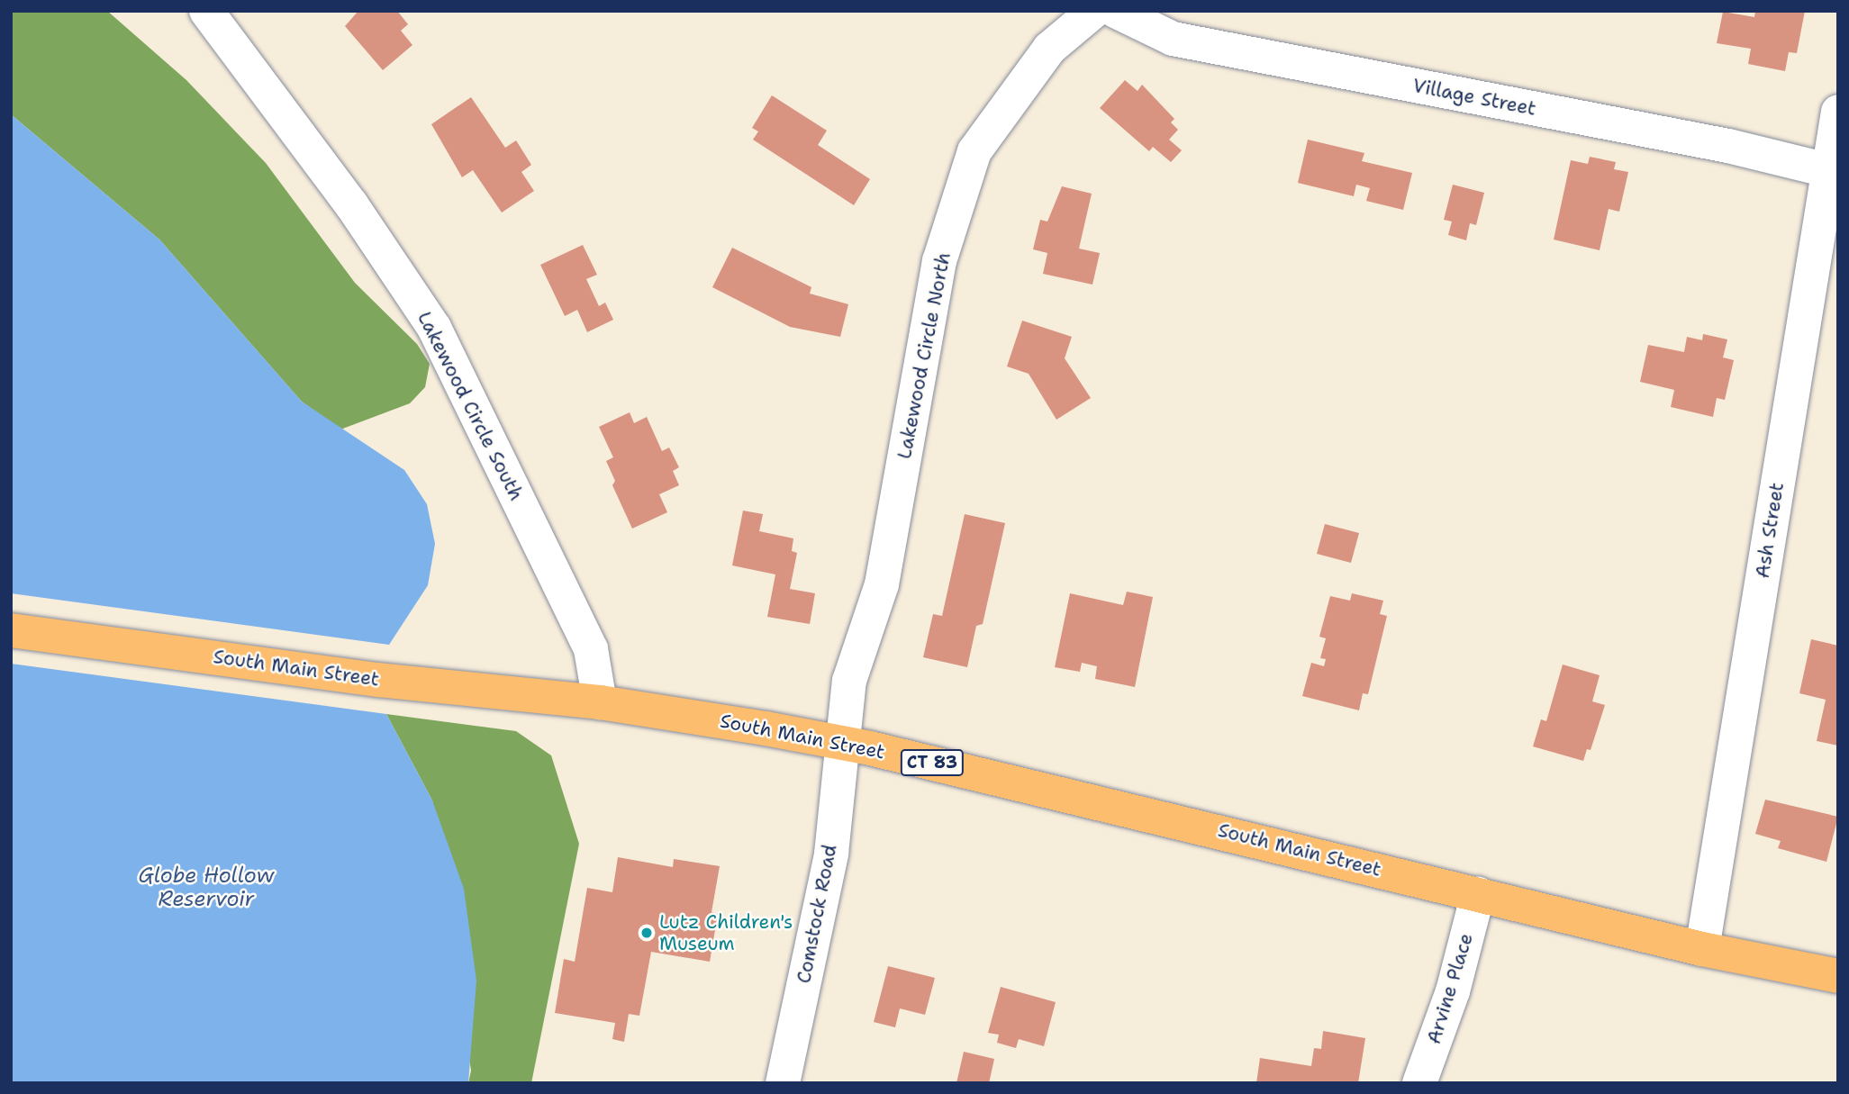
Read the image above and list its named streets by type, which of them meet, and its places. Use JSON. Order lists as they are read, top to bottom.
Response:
{
  "streets": {
    "main road": ["South Main Street", "CT 83"],
    "street": [
      "Village Street",
      "Lakewood Circle North",
      "Lakewood Circle South",
      "Ash Street",
      "Comstock Road",
      "Arvine Place"
    ]
  },
  "crossings": [
    ["Village Street", "Ash Street"],
    ["Lakewood Circle North", "South Main Street"],
    ["Lakewood Circle North", "Comstock Road"],
    ["Lakewood Circle South", "South Main Street"],
    ["Ash Street", "South Main Street"],
    ["South Main Street", "Comstock Road"],
    ["South Main Street", "Arvine Place"]
  ],
  "water": ["Globe Hollow Reservoir"],
  "places": ["Lutz Children's Museum"]
}
